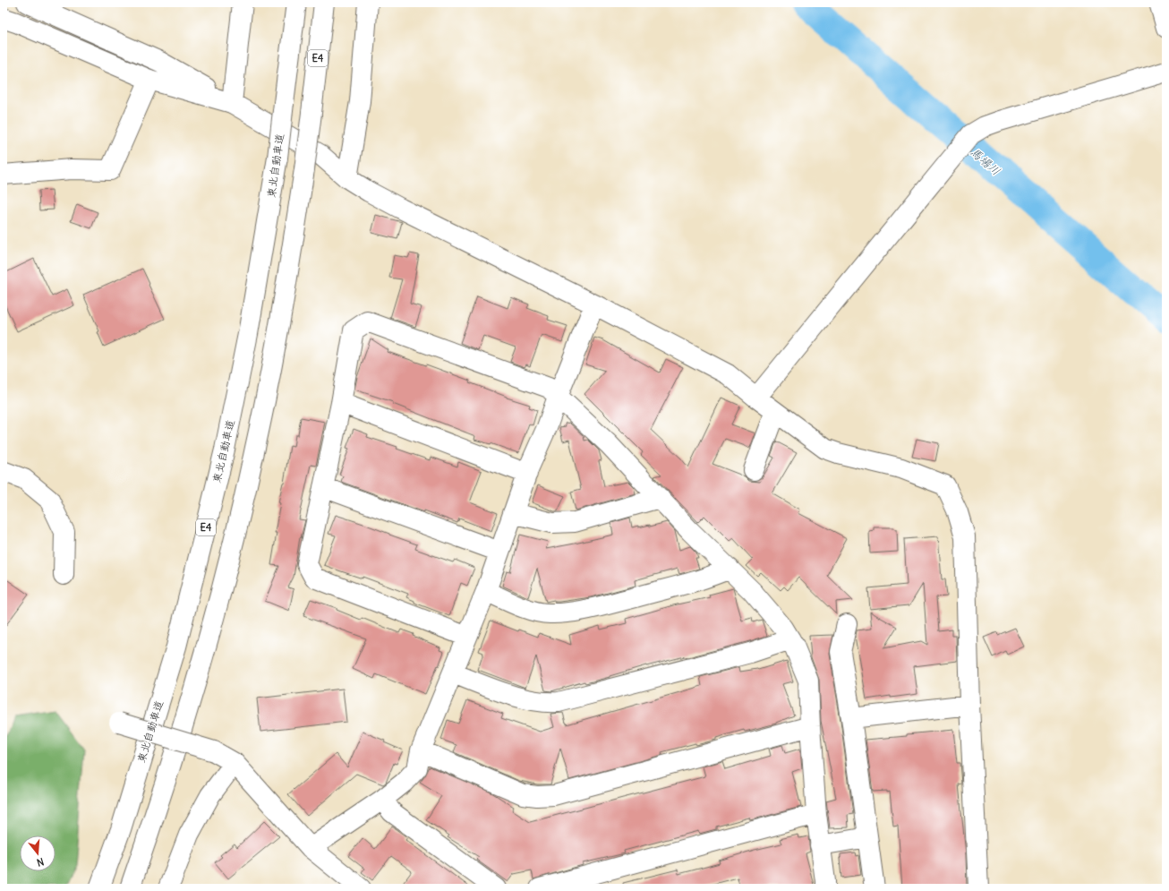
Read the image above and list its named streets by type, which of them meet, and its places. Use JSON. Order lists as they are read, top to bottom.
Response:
{
  "streets": {
    "main road": ["E4", "東北自動車道"]
  },
  "water": ["馬場川"],
  "north": "bottom"
}
